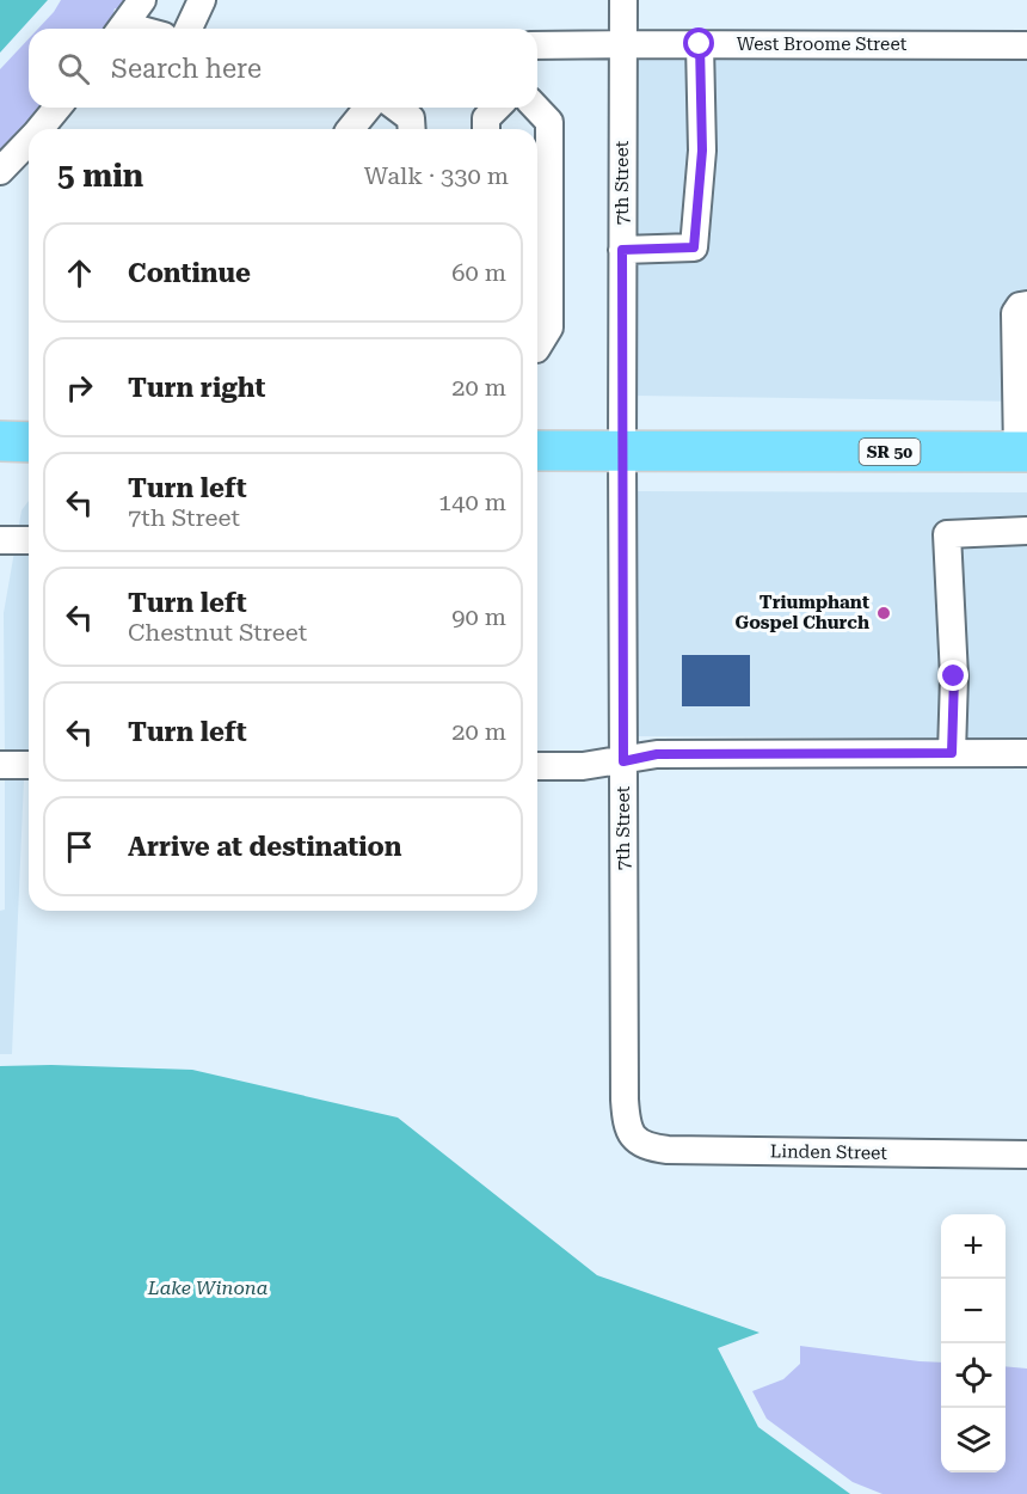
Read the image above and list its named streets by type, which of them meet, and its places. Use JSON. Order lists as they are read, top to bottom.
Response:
{
  "streets": {
    "highway": ["SR 50"],
    "street": ["West Broome Street", "7th Street", "Linden Street"]
  },
  "crossings": [
    ["West Broome Street", "7th Street"],
    ["7th Street", "SR 50"],
    ["7th Street", "Linden Street"]
  ],
  "water": ["Lake Winona"],
  "places": ["Triumphant Gospel Church"],
  "page": {
    "search": "Search here",
    "heading": ["5 min", "Walk · 330 m"],
    "list": [
      ["Continue", "60 m"],
      ["Turn right", "20 m"],
      ["Turn left", "7th Street", "140 m"],
      ["Turn left", "Chestnut Street", "90 m"],
      ["Turn left", "20 m"],
      "Arrive at destination"
    ],
    "map_buttons": ["+", "−"]
  }
}
